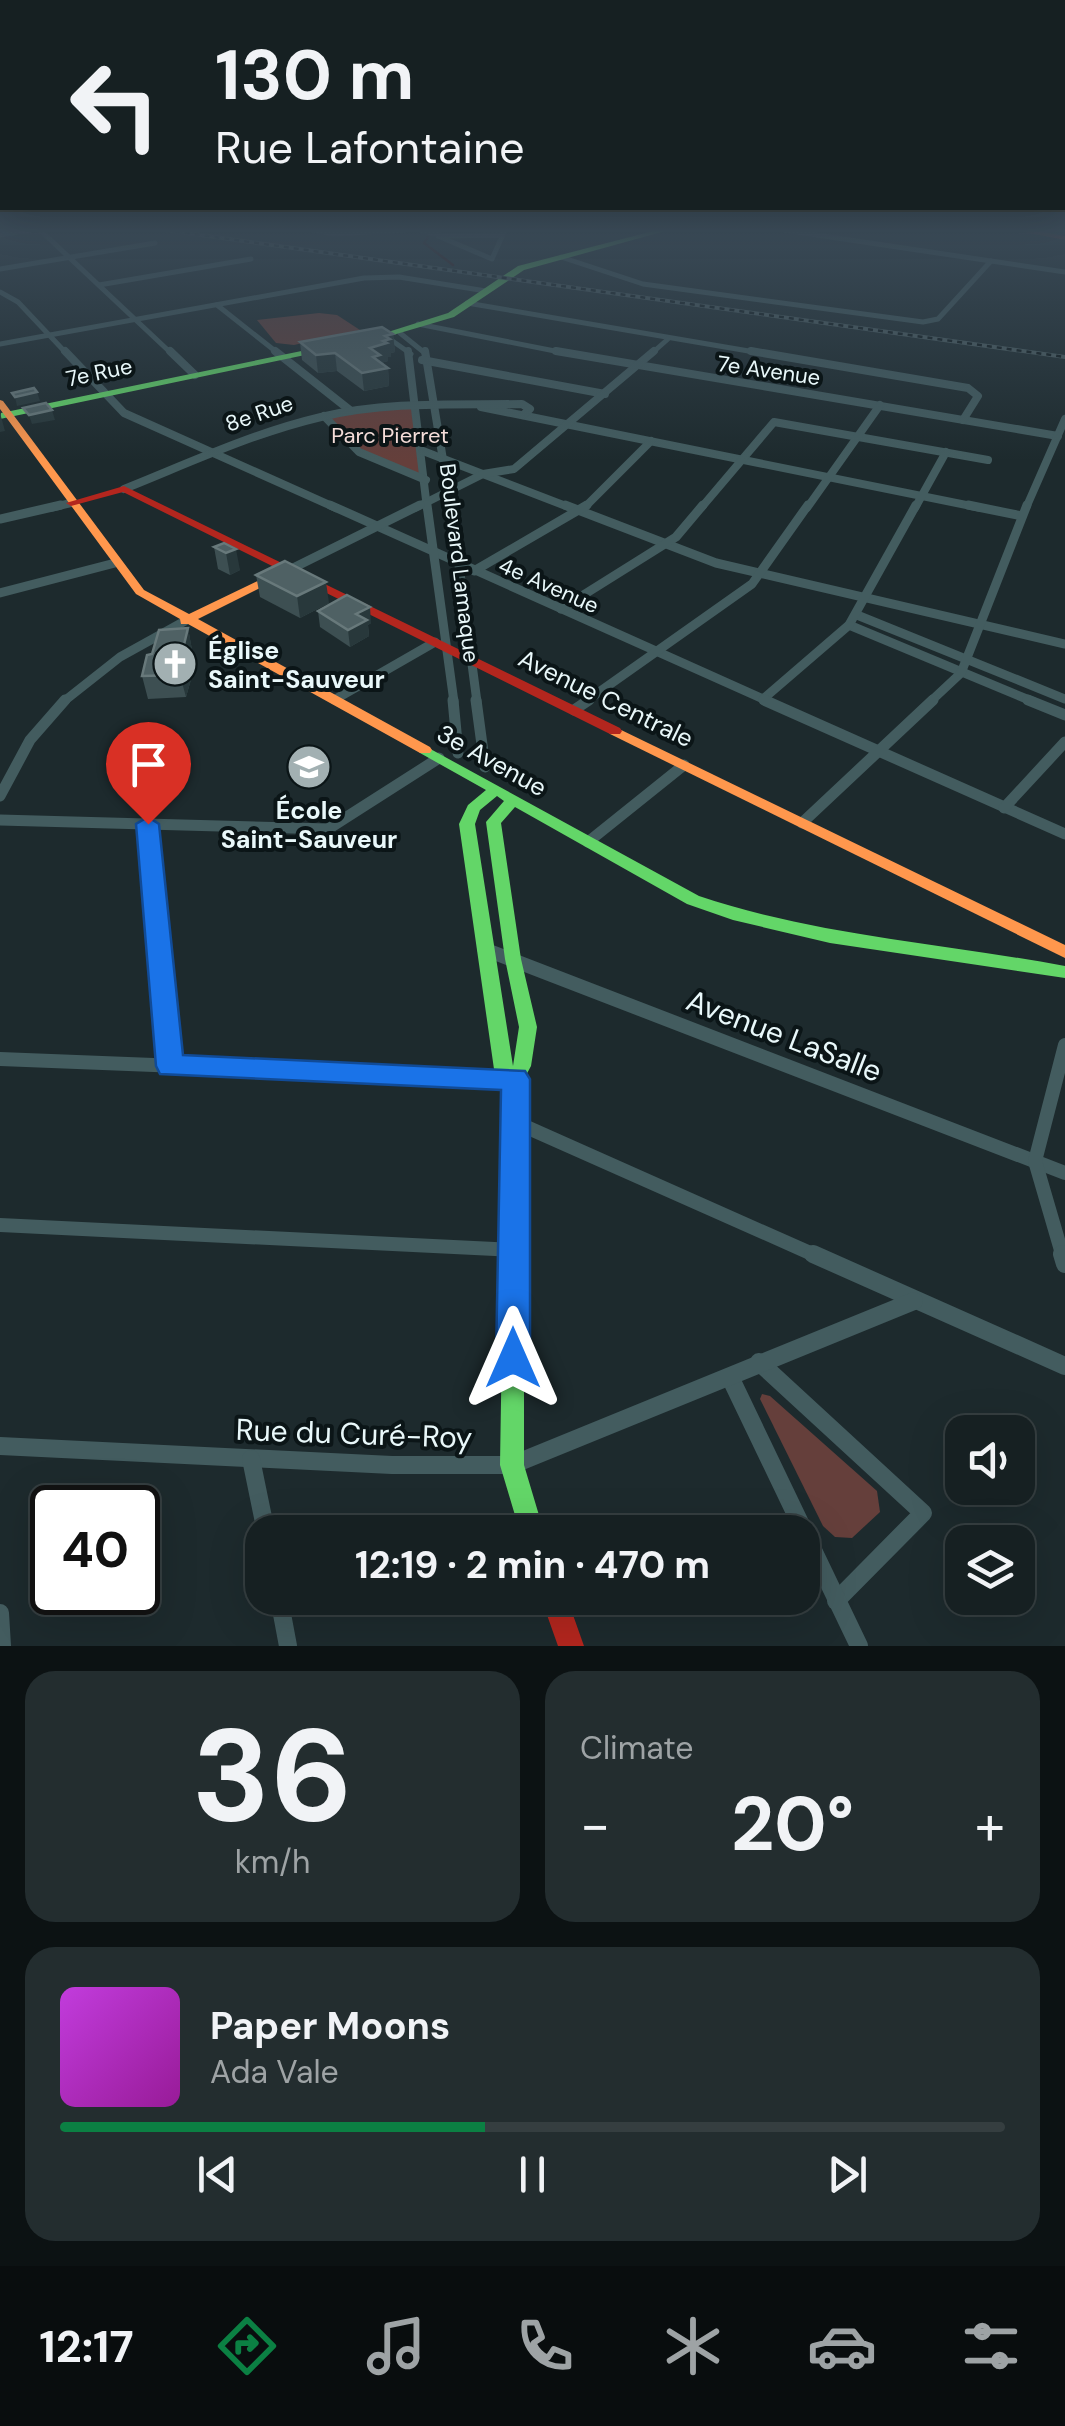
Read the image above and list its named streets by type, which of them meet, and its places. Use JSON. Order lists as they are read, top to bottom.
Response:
{
  "streets": {
    "main road": [
      "7e Rue",
      "8e Rue",
      "Avenue Centrale",
      "3e Avenue"
    ],
    "street": [
      "7e Avenue",
      "Boulevard Lamaque",
      "4e Avenue",
      "Avenue LaSalle",
      "Rue du Curé-Roy"
    ]
  },
  "crossings": [
    ["7e Rue", "4e Avenue"],
    ["7e Rue", "3e Avenue"],
    ["8e Rue", "Boulevard Lamaque"],
    ["8e Rue", "4e Avenue"],
    ["8e Rue", "Avenue Centrale"],
    ["8e Rue", "3e Avenue"],
    ["Boulevard Lamaque", "4e Avenue"],
    ["Boulevard Lamaque", "Avenue Centrale"]
  ],
  "parks": ["Parc Pierret"],
  "places": {
    "church": ["Église Saint-Sauveur"],
    "school or university": ["École Saint-Sauveur"]
  },
  "page": {
    "turn": ["130 m", "Rue Lafontaine"],
    "limit": "40",
    "trip": "12:19 · 2 min · 470 m",
    "tile": [
      ["36", "km/h"],
      "Climate"
    ],
    "heat": ["−", "20°", "+"],
    "song": ["Paper Moons", "Ada Vale"],
    "tabs": "12:17"
  }
}
